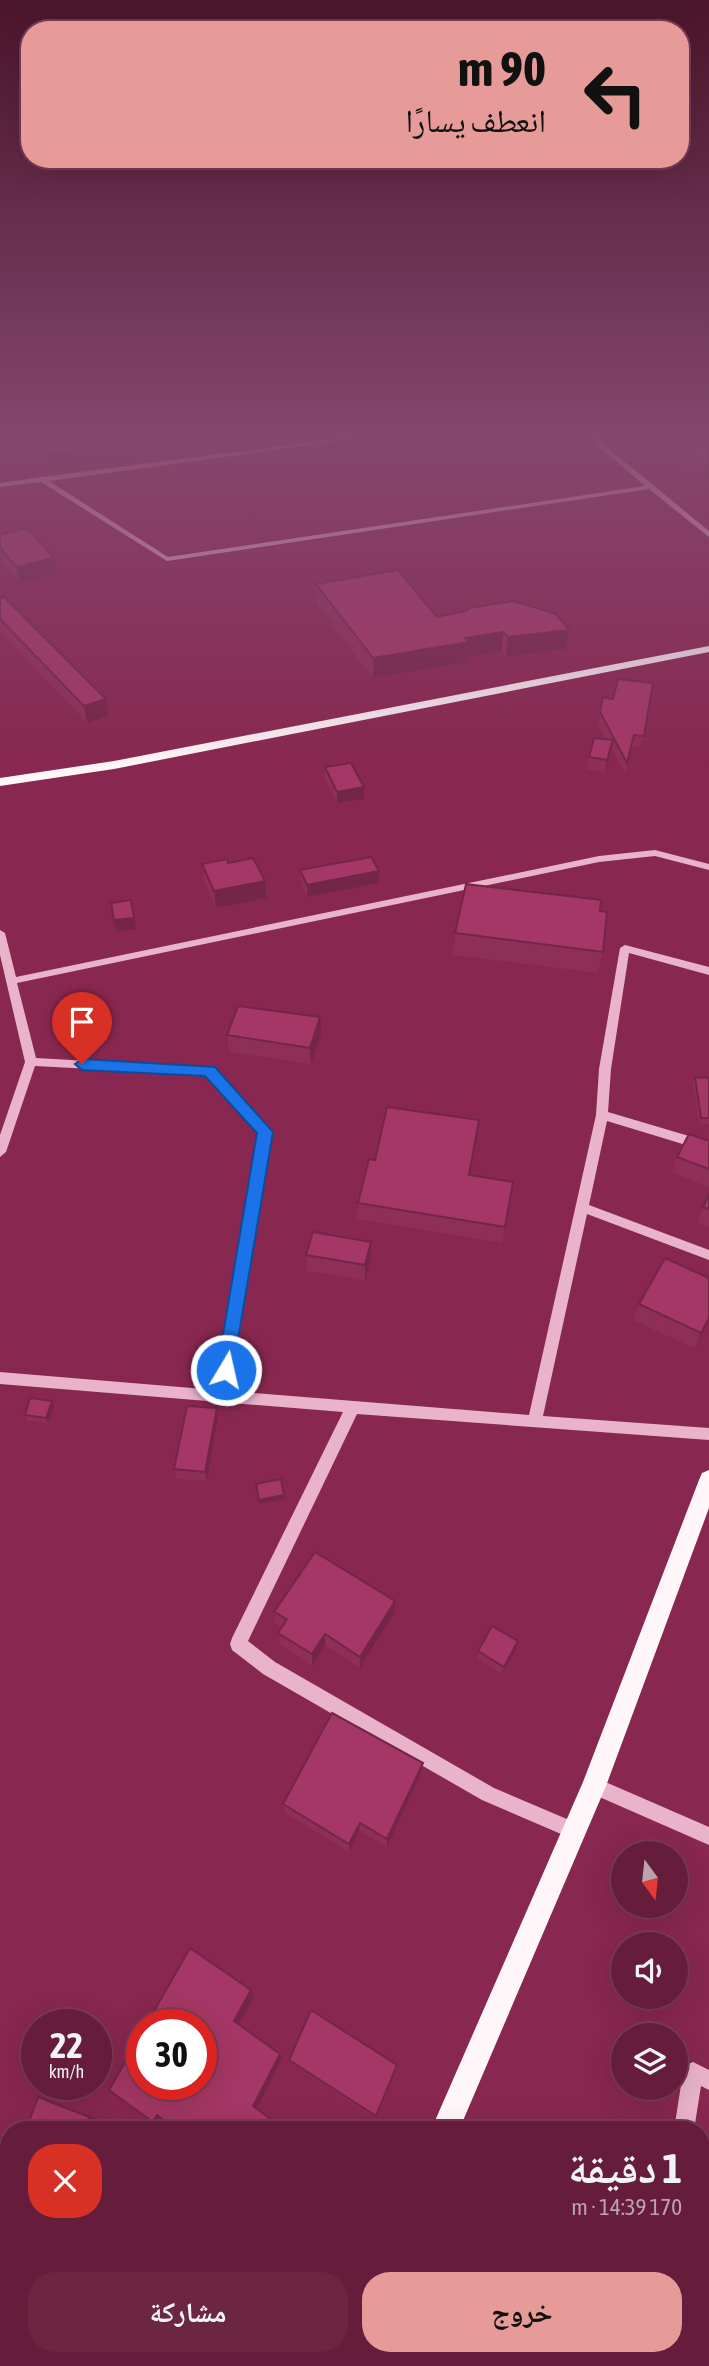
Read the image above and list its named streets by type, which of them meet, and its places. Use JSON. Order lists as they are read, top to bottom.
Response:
{
  "north": "bottom",
  "page": {
    "turn": ["90 m", "انعطف يسارًا"],
    "speed": "22 km/h",
    "limit": "30",
    "heading": ["1 دقيقة", "170 m · 14:39"],
    "buttons": ["خروج", "مشاركة"]
  }
}
